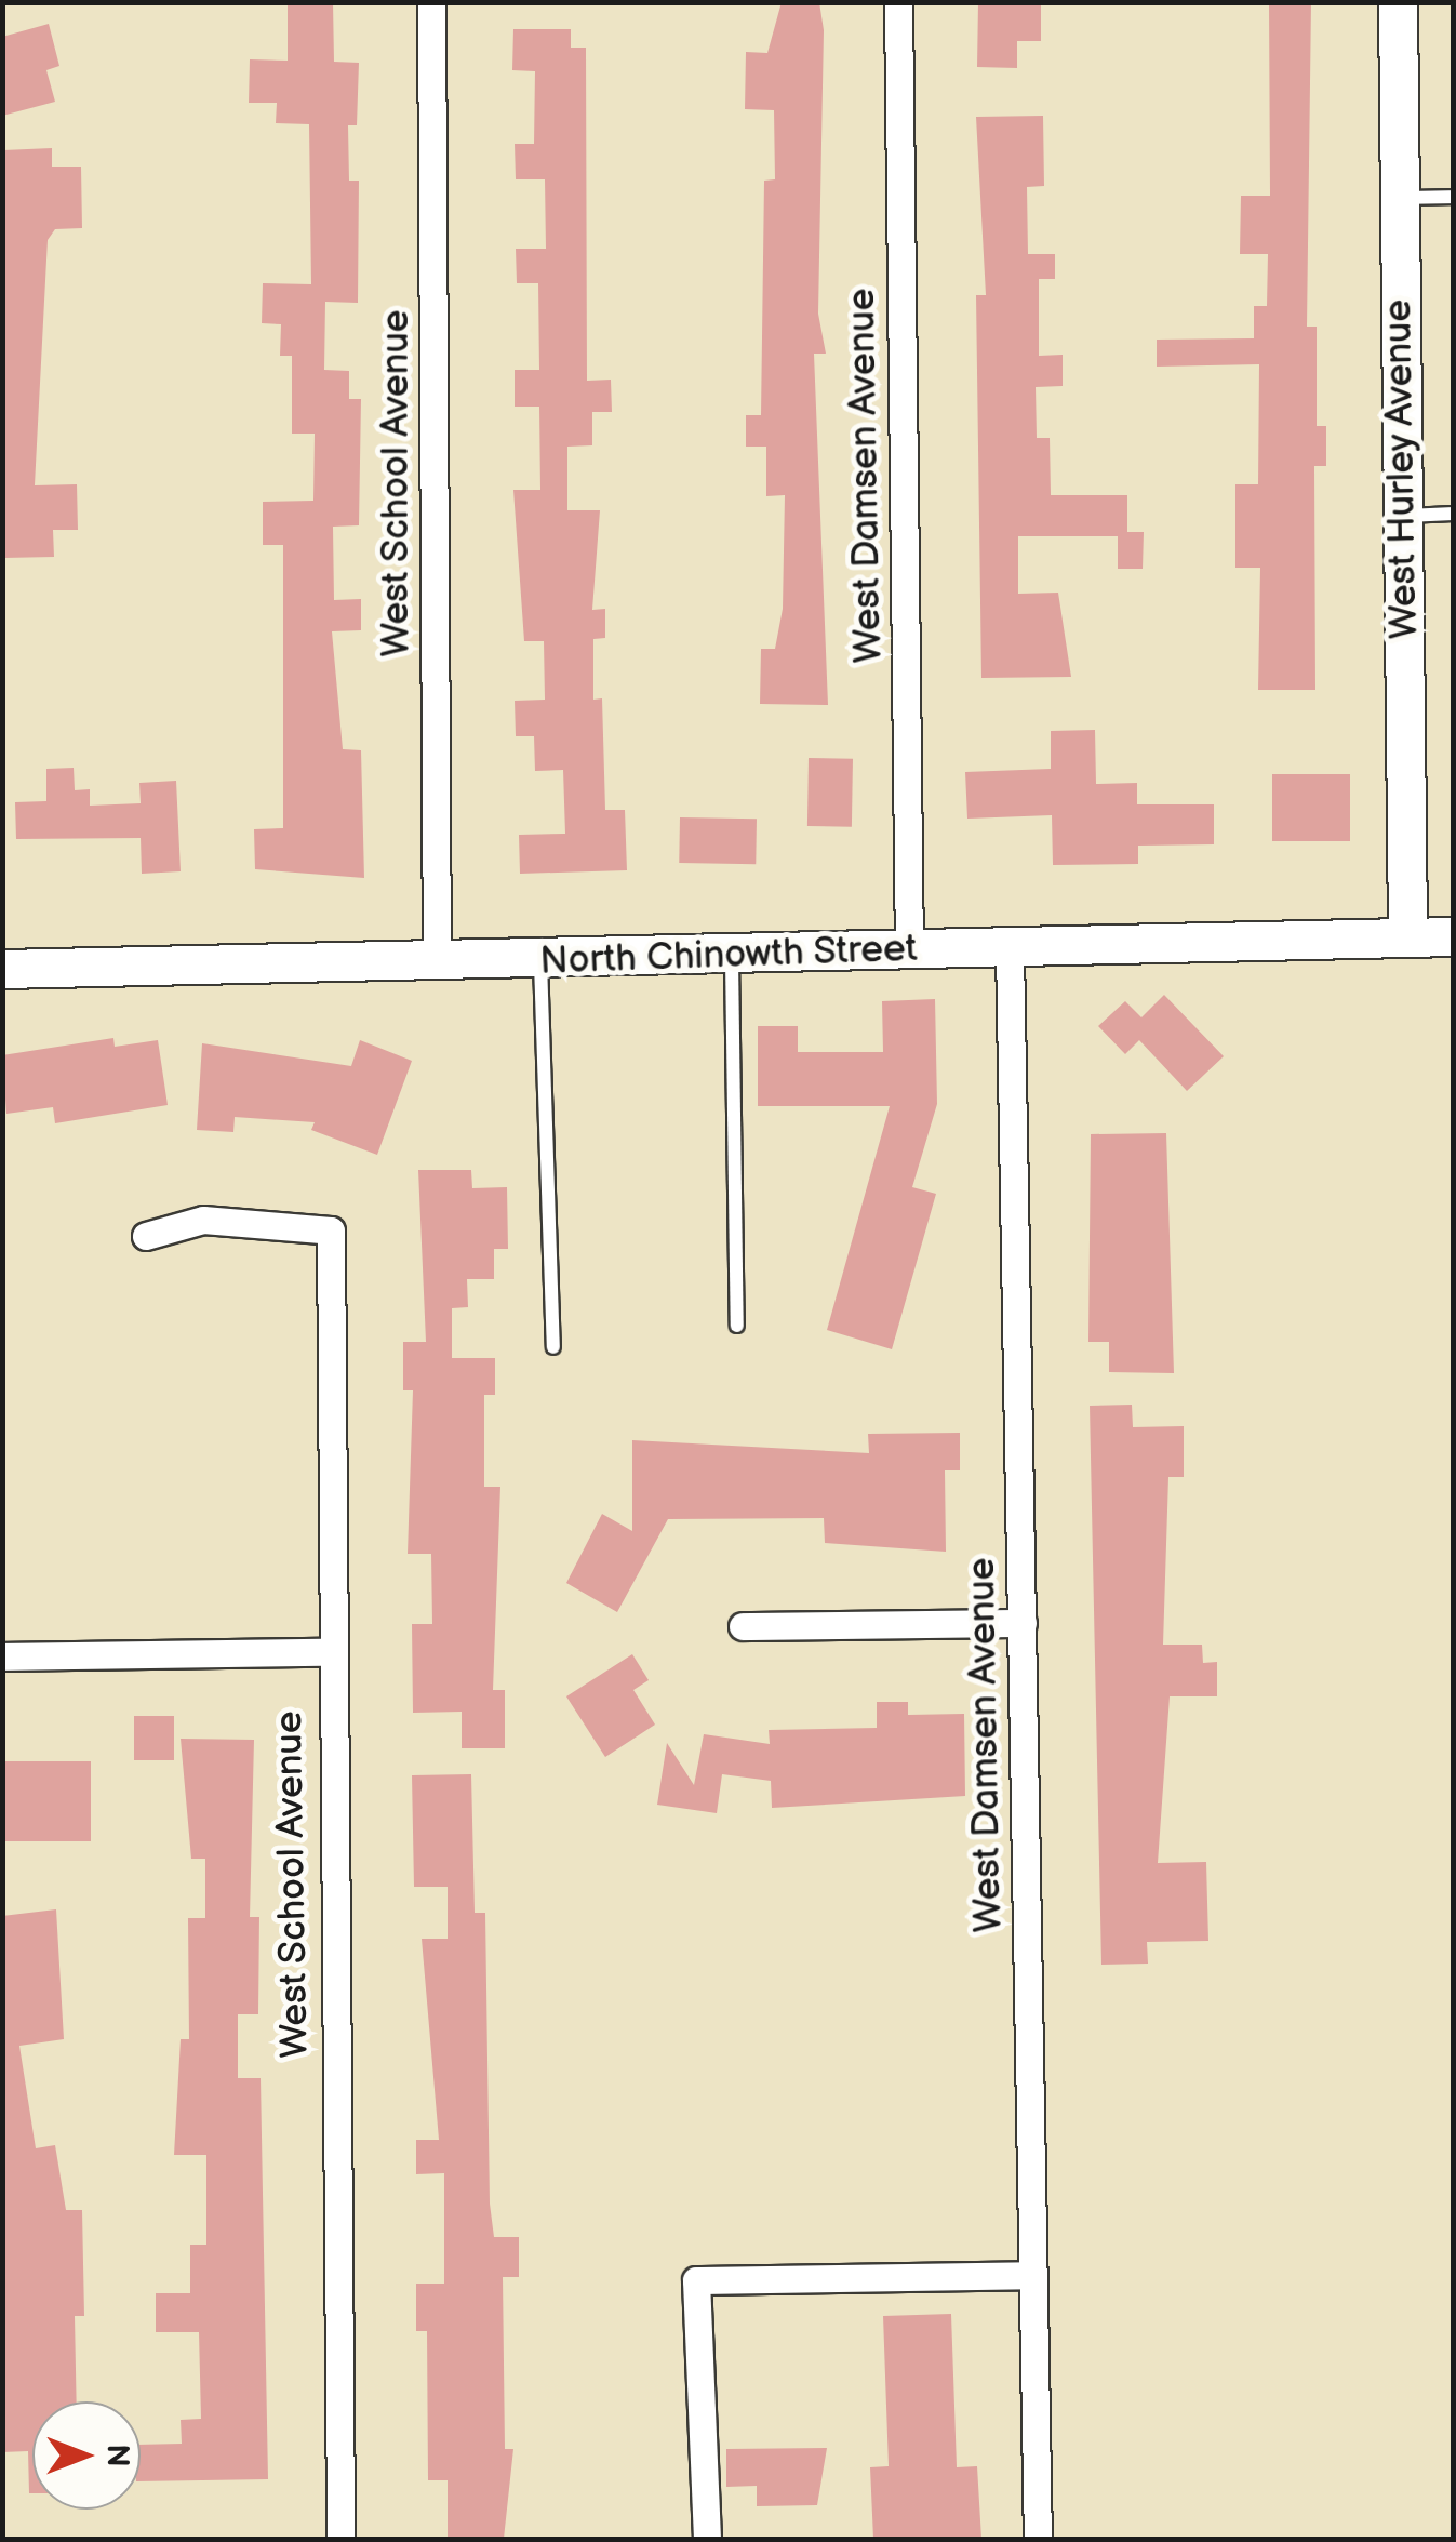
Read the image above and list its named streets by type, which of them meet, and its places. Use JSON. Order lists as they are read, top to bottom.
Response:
{
  "streets": {
    "street": [
      "West Hurley Avenue",
      "West Damsen Avenue",
      "West School Avenue",
      "North Chinowth Street"
    ]
  },
  "crossings": [
    ["West Hurley Avenue", "North Chinowth Street"],
    ["West Damsen Avenue", "North Chinowth Street"],
    ["West School Avenue", "North Chinowth Street"]
  ],
  "north": "right"
}
